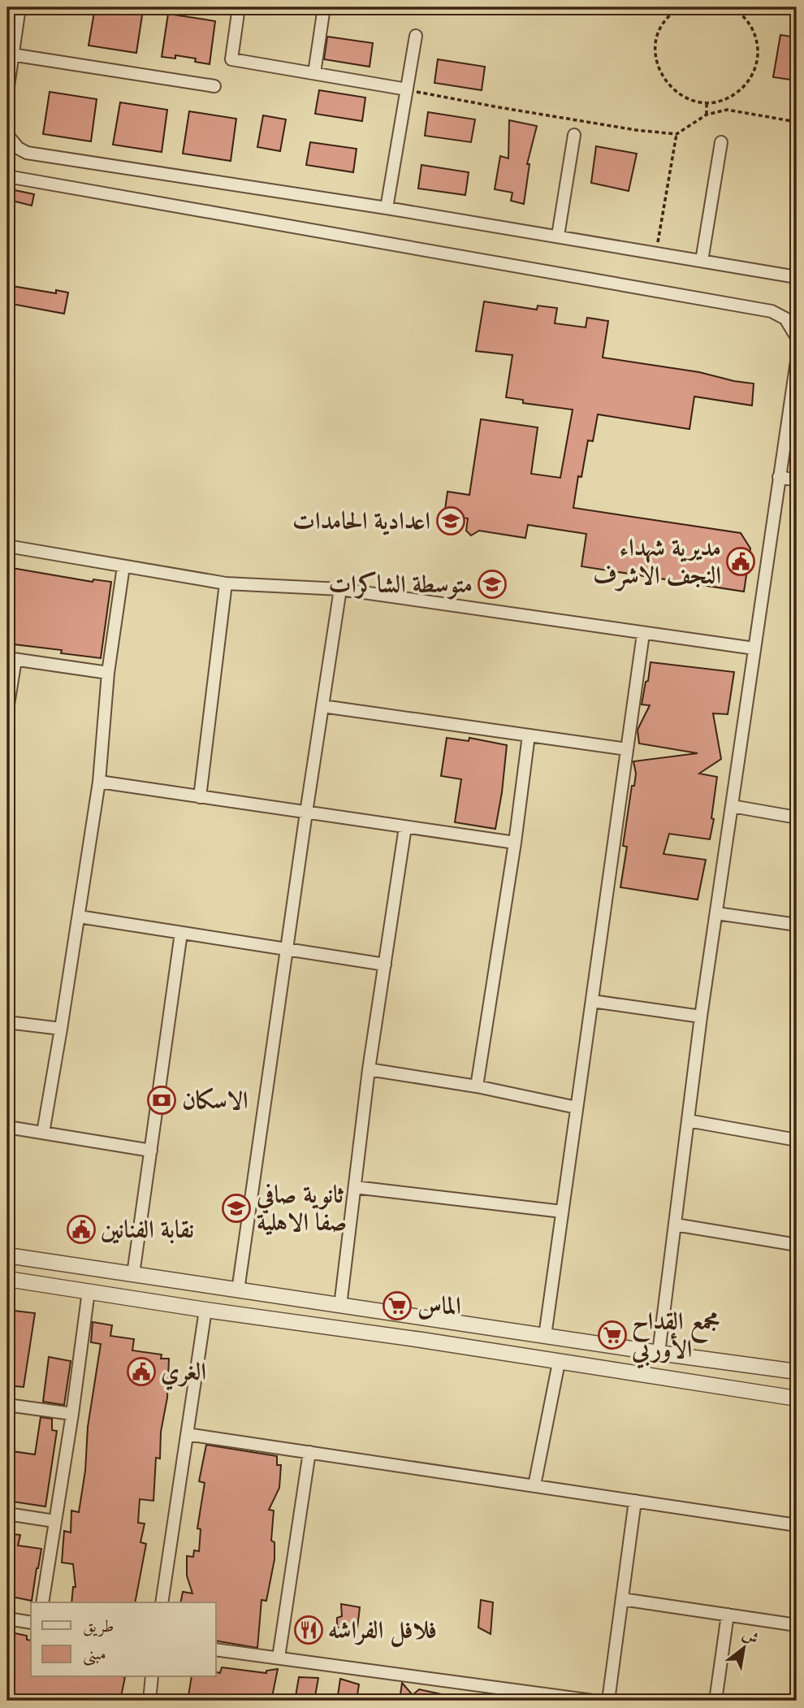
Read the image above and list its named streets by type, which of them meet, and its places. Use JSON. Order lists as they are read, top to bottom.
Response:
{
  "places": {
    "school or university": ["اعدادية الحامدات", "متوسطة الشاكرات", "ثانوية صافي صفا الاهلية"],
    "public building": ["مديرية شهداء النجف الاشرف", "نقابة الفنانين", "الغري"],
    "bank": ["الاسكان"],
    "supermarket": ["الماس", "مجمع القداح الأوربي"],
    "restaurant": ["فلافل الفراشه"]
  },
  "legend": ["طريق", "مبنى"],
  "north": "top right"
}
